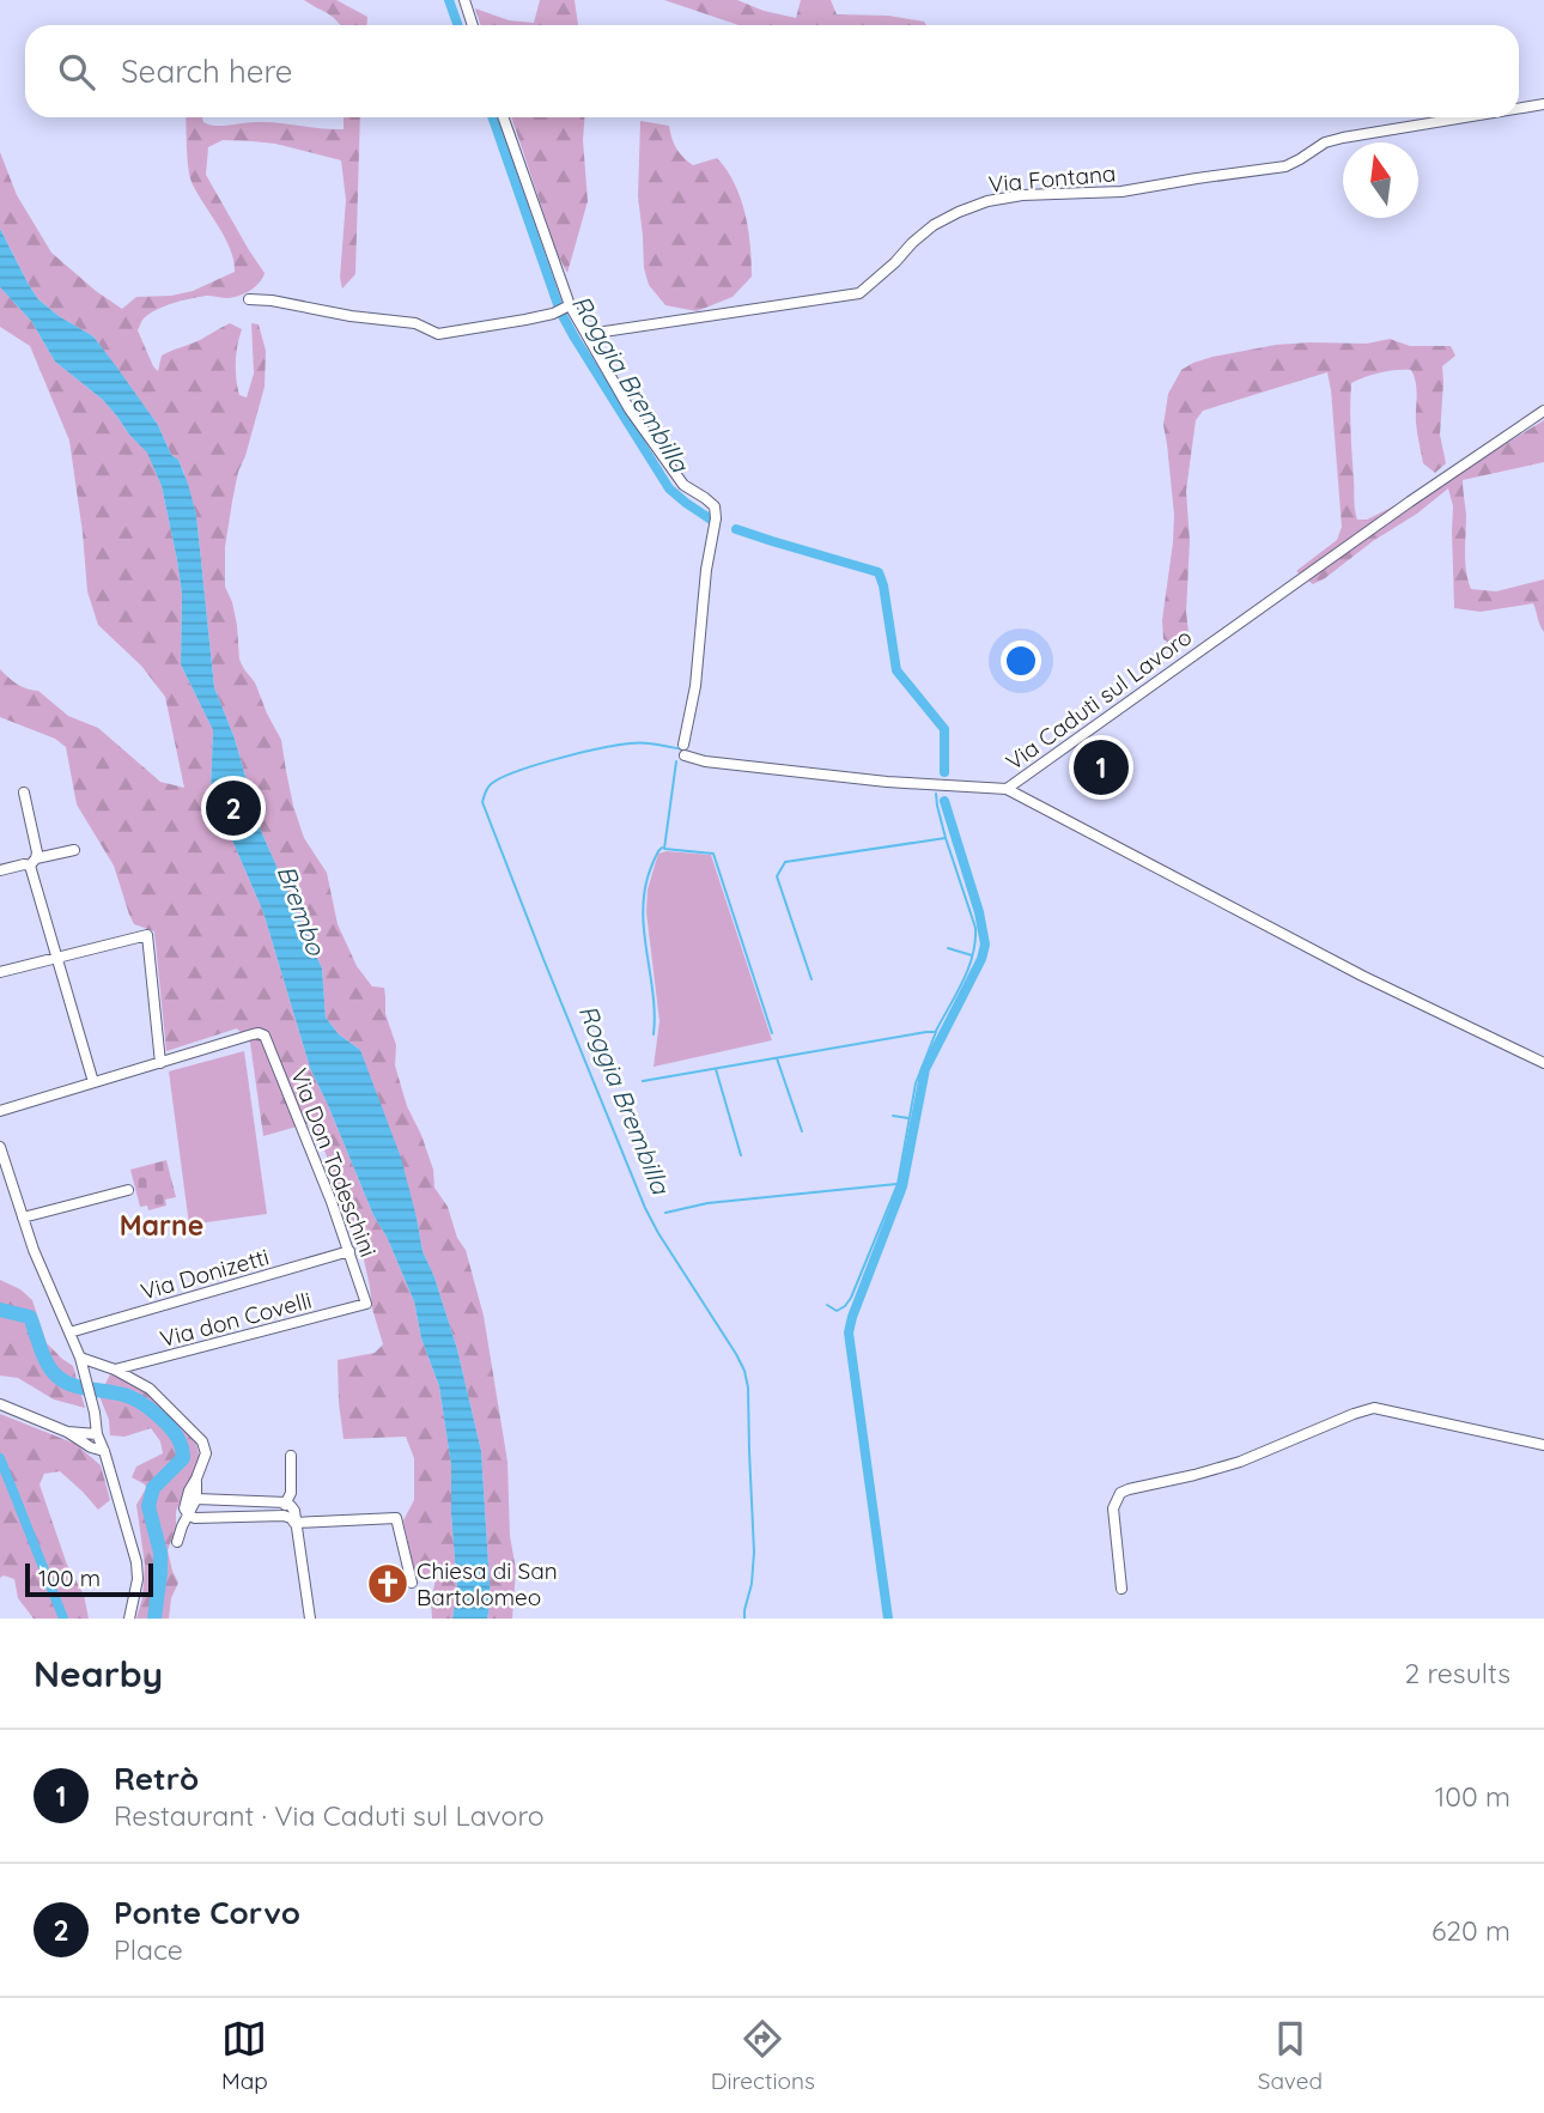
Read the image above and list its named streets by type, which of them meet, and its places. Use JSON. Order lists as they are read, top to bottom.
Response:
{
  "streets": {
    "street": [
      "Via Fontana",
      "Via Caduti sul Lavoro",
      "Via Don Todeschini",
      "Via Donizetti",
      "Via don Covelli"
    ]
  },
  "crossings": [
    ["Via Don Todeschini", "Via Donizetti"],
    ["Via Don Todeschini", "Via don Covelli"]
  ],
  "districts": ["Marne"],
  "water": ["Roggia Brembilla", "Brembo"],
  "places": {
    "church": ["Chiesa di San Bartolomeo"]
  },
  "scale_bar": "100 m",
  "north": "top",
  "page": {
    "search": "Search here",
    "pins": ["1", "2"],
    "scale": "100 m",
    "heading": ["Nearby", "2 results"],
    "list": [
      {
        "mark": "1",
        "name": "Retrò",
        "note": "Restaurant · Via Caduti sul Lavoro",
        "value": "100 m"
      },
      {
        "mark": "2",
        "name": "Ponte Corvo",
        "note": "Place",
        "value": "620 m"
      }
    ],
    "nav": ["Map", "Directions", "Saved"]
  }
}
